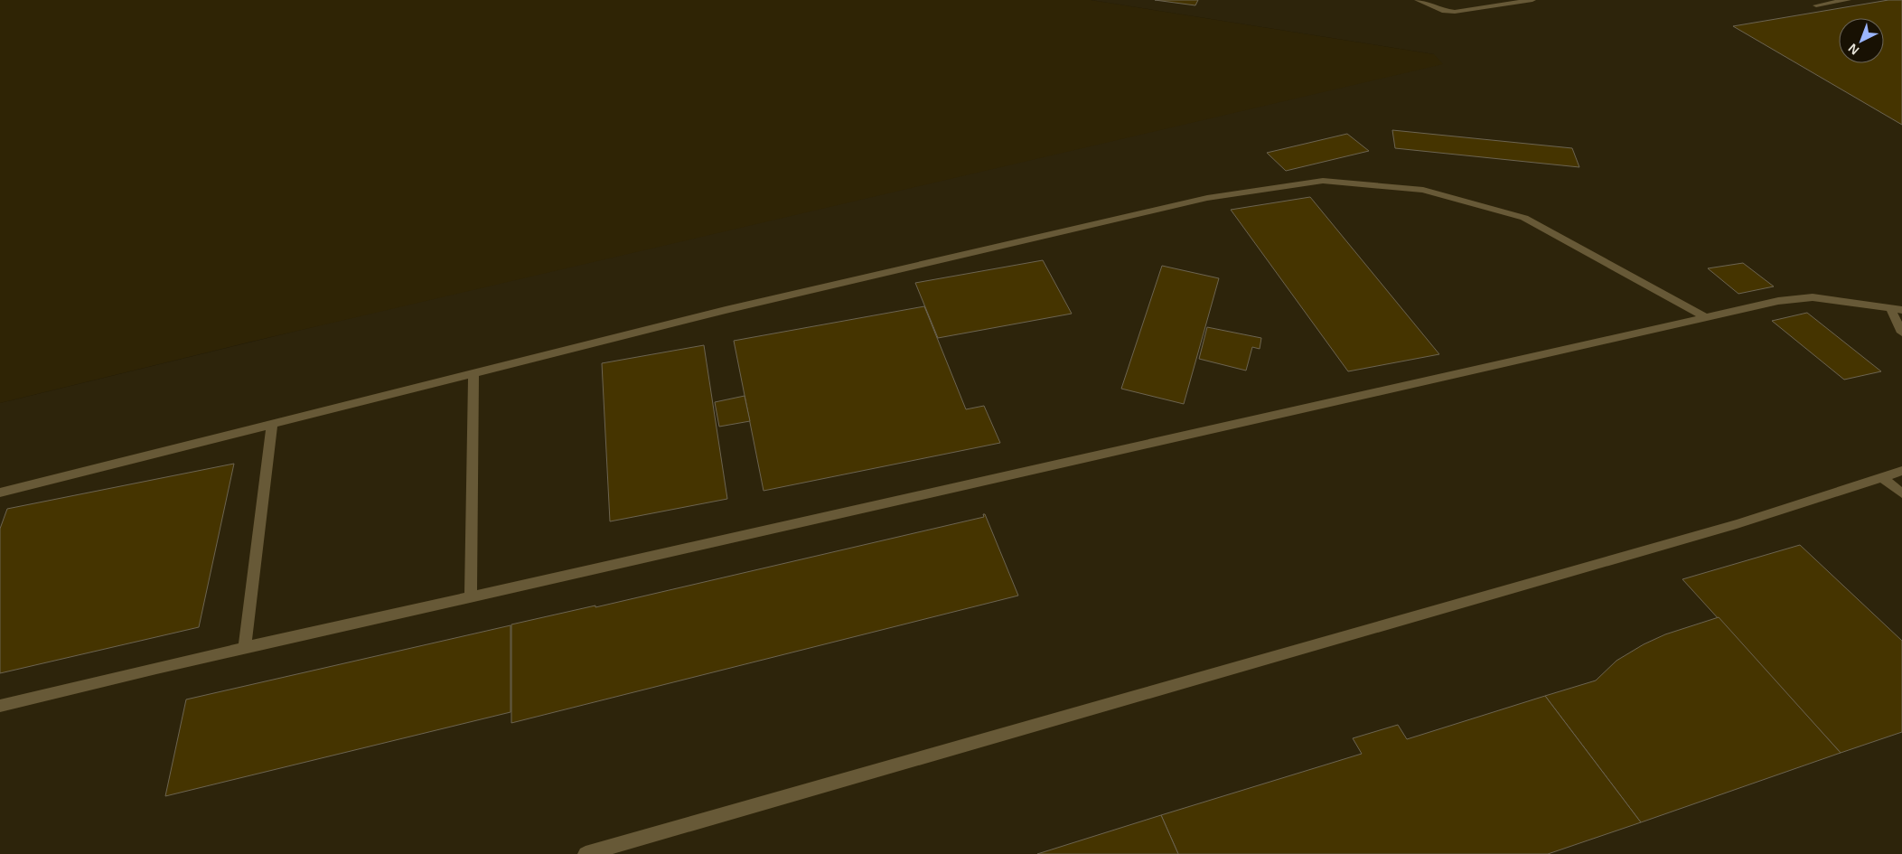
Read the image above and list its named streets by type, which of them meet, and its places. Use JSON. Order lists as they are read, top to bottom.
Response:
{
  "north": "bottom left"
}
